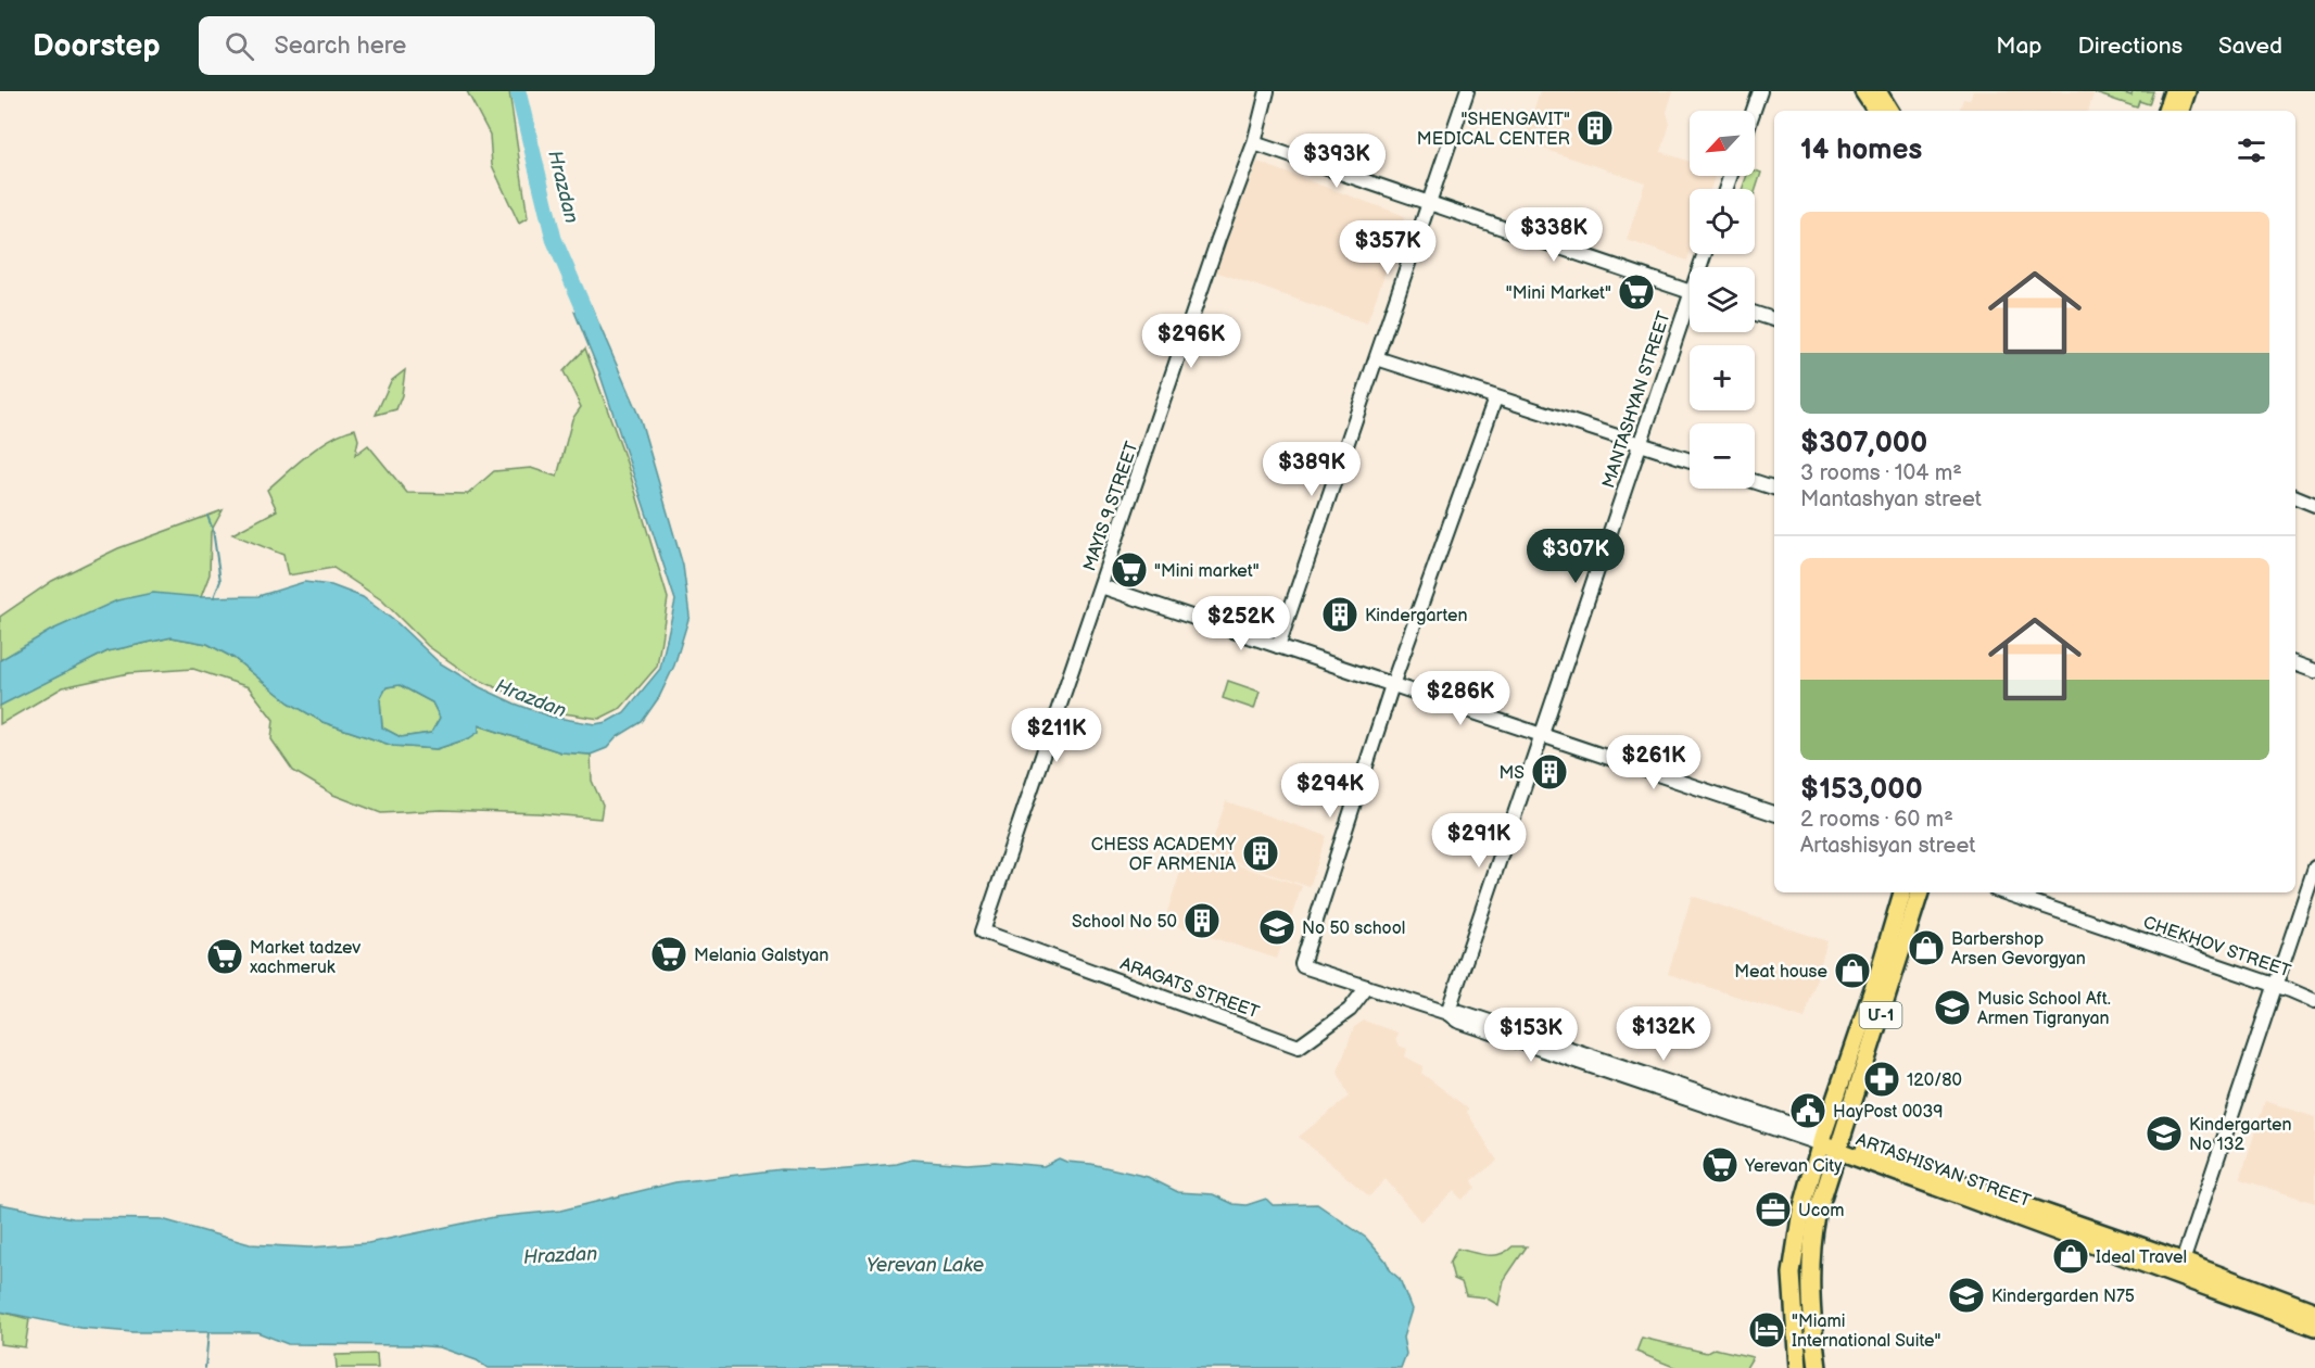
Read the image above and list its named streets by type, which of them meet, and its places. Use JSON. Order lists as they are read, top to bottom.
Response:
{
  "streets": {
    "main road": ["Մ-1", "ARTASHISYAN STREET"],
    "street": [
      "MANTASHYAN STREET",
      "MAYIS 9 STREET",
      "CHEKHOV STREET",
      "ARAGATS STREET"
    ]
  },
  "crossings": [
    ["MANTASHYAN STREET", "ARTASHISYAN STREET"],
    ["MAYIS 9 STREET", "ARAGATS STREET"],
    ["ARAGATS STREET", "ARTASHISYAN STREET"],
    ["Մ-1", "ARTASHISYAN STREET"]
  ],
  "water": ["Hrazdan", "Yerevan Lake"],
  "places": {
    "building": [
      "\"SHENGAVIT\" MEDICAL CENTER",
      "Kindergarten",
      "MS",
      "CHESS ACADEMY OF ARMENIA",
      "School No 50"
    ],
    "supermarket": [
      "\"Mini Market\"",
      "\"Mini market\"",
      "Melania Galstyan",
      "Market tadzev xachmeruk",
      "Yerevan City"
    ],
    "school or university": [
      "No 50 school",
      "Music School Aft. Armen Tigranyan",
      "Kindergarten No 132",
      "Kindergarden N75"
    ],
    "shop": ["Barbershop Arsen Gevorgyan", "Meat house", "Ideal Travel"],
    "pharmacy": ["120/80"],
    "public building": ["HayPost 0039"],
    "office": ["Ucom"],
    "hotel": ["\"Miami International Suite\""]
  },
  "north": "bottom left",
  "page": {
    "header": "Doorstep",
    "search": "Search here",
    "nav": ["Map", "Directions", "Saved"],
    "map_buttons": ["+", "−"],
    "heading": "14 homes",
    "price": [
      "$393K",
      "$338K",
      "$357K",
      "$296K",
      "$389K",
      "$307K",
      "$252K",
      "$286K",
      "$211K",
      "$261K",
      "$294K",
      "$291K",
      "$132K",
      "$153K"
    ],
    "list": [
      {
        "name": "$307,000",
        "note": "3 rooms · 104 m² · Mantashyan street"
      },
      {
        "name": "$153,000",
        "note": "2 rooms · 60 m² · Artashisyan street"
      }
    ]
  }
}
